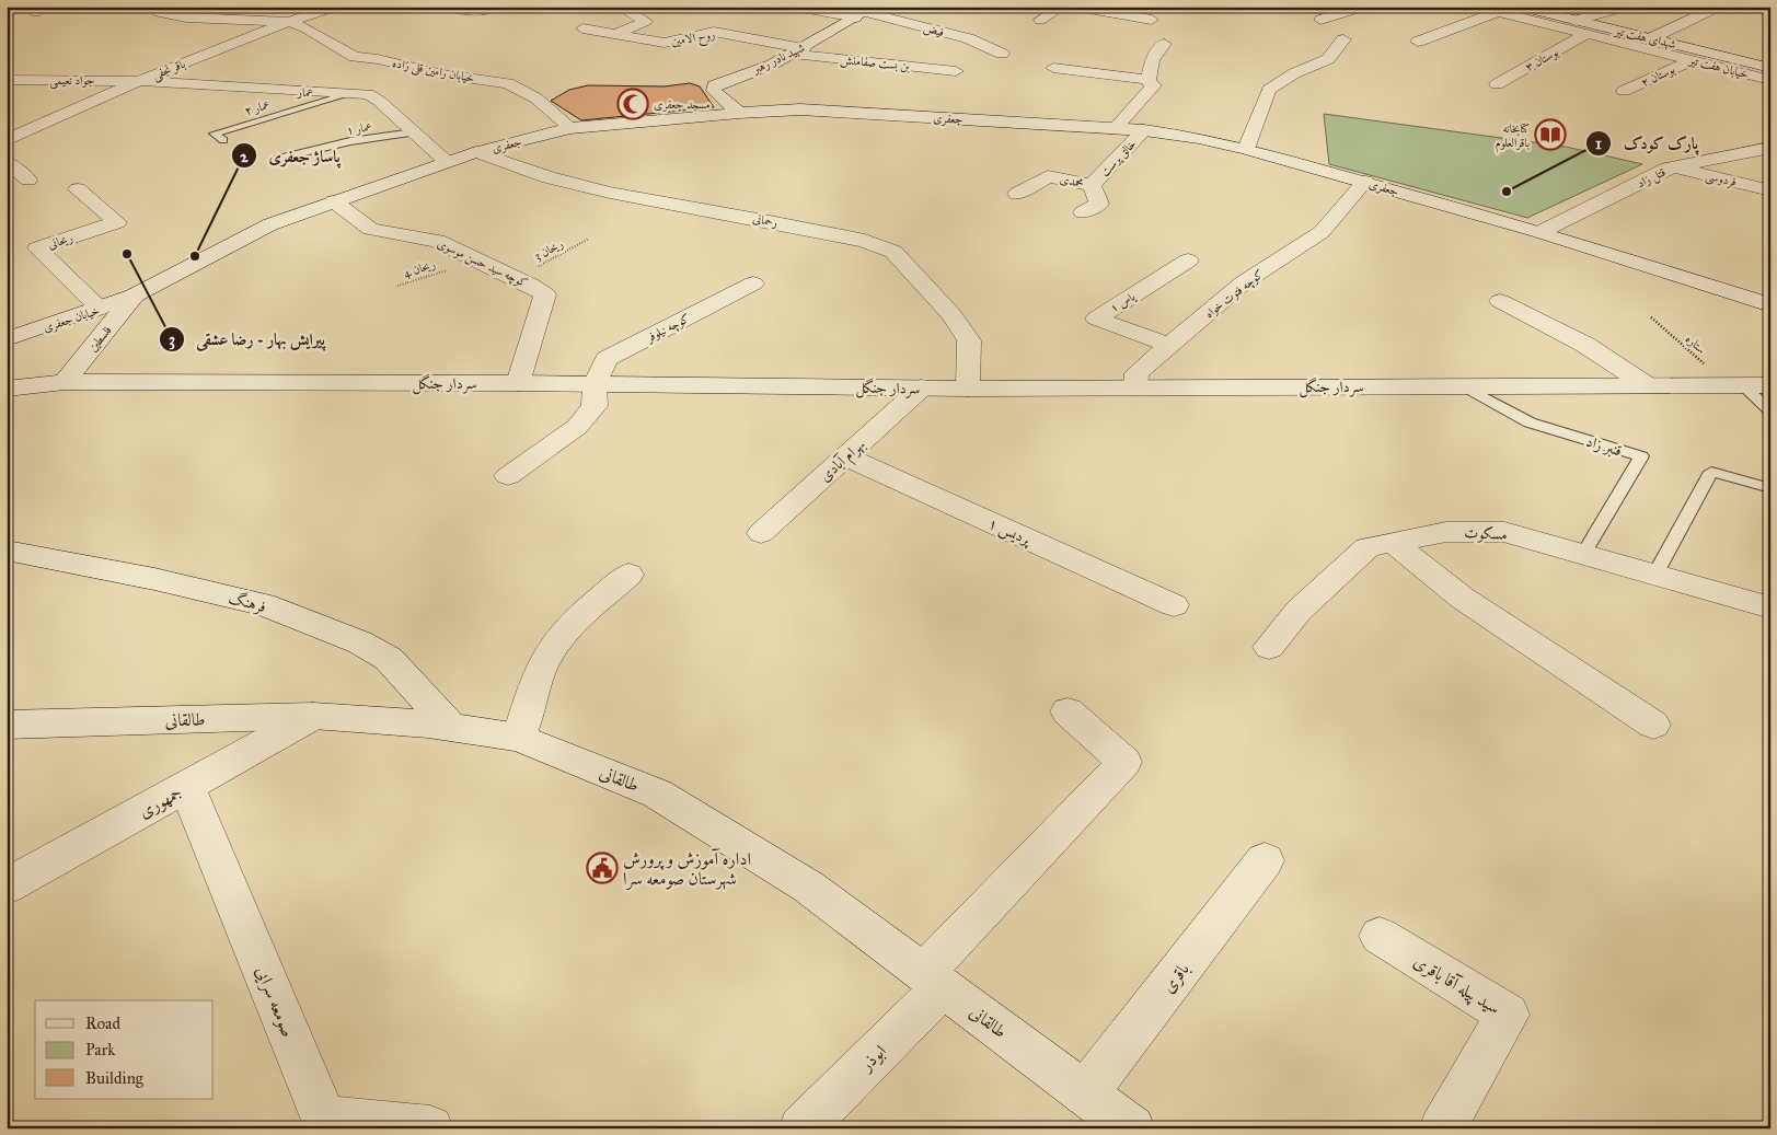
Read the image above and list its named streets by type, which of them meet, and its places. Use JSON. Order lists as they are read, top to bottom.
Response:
{
  "streets": {
    "street": [
      "فیض",
      "روح الامین",
      "شهدای هفت تیر",
      "شهید نادر رهبر",
      "بوستان ۳",
      "بن بست صفامنش",
      "خیابان هفت تیر",
      "باقر نجفی",
      "خیابان رامین قلی زاده",
      "بوستان ۲",
      "جواد نعیمی",
      "عمار",
      "جعفری",
      "خالق پرست",
      "قتل زاد",
      "فردوسی",
      "محمدی",
      "رحمانی",
      "ریحانی",
      "کوچه سید حسن موسوی",
      "کوچه فتوت خواه",
      "یاس ۱",
      "خیابان جعفری",
      "کوچه نیلوفر",
      "فلسطین",
      "سردار جنگل",
      "بهرام آبادی",
      "پردیس ۱",
      "مسکوت",
      "فرهنگ",
      "طالقانی",
      "جمهوری",
      "باقری",
      "سید پیله آقا باقری",
      "صومعه سرایی",
      "ابوذر"
    ],
    "lane": ["عمار ۲", "عمار ۱", "قنبر زاد"],
    "path": ["ریحان 3", "ریحان 4", "ستاره"]
  },
  "crossings": [
    ["فیض", "شهید نادر رهبر"],
    ["روح الامین", "شهید نادر رهبر"],
    ["روح الامین", "بن بست صفامنش"],
    ["شهید نادر رهبر", "بن بست صفامنش"],
    ["شهید نادر رهبر", "جعفری"],
    ["بوستان ۳", "خیابان هفت تیر"],
    ["خیابان هفت تیر", "بوستان ۲"],
    ["باقر نجفی", "خیابان رامین قلی زاده"],
    ["باقر نجفی", "جواد نعیمی"],
    ["باقر نجفی", "عمار"],
    ["خیابان رامین قلی زاده", "جعفری"],
    ["جواد نعیمی", "عمار"],
    ["عمار", "عمار ۲"],
    ["عمار", "جعفری"],
    ["عمار", "عمار ۱"],
    ["جعفری", "خالق پرست"],
    ["جعفری", "قتل زاد"],
    ["جعفری", "رحمانی"],
    ["جعفری", "کوچه سید حسن موسوی"],
    ["جعفری", "کوچه فتوت خواه"],
    ["جعفری", "خیابان جعفری"],
    ["جعفری", "فلسطین"],
    ["خالق پرست", "محمدی"],
    ["قتل زاد", "فردوسی"],
    ["رحمانی", "سردار جنگل"],
    ["ریحانی", "خیابان جعفری"],
    ["ریحان 3", "کوچه سید حسن موسوی"],
    ["کوچه سید حسن موسوی", "ریحان 4"],
    ["کوچه سید حسن موسوی", "سردار جنگل"],
    ["کوچه فتوت خواه", "یاس ۱"],
    ["کوچه فتوت خواه", "سردار جنگل"],
    ["خیابان جعفری", "فلسطین"],
    ["کوچه نیلوفر", "سردار جنگل"],
    ["فلسطین", "سردار جنگل"],
    ["ستاره", "سردار جنگل"],
    ["سردار جنگل", "قنبر زاد"],
    ["سردار جنگل", "بهرام آبادی"],
    ["قنبر زاد", "مسکوت"],
    ["بهرام آبادی", "پردیس ۱"],
    ["فرهنگ", "طالقانی"],
    ["طالقانی", "جمهوری"],
    ["طالقانی", "باقری"],
    ["طالقانی", "ابوذر"],
    ["جمهوری", "صومعه سرایی"]
  ],
  "places": {
    "mosque": ["مسجد جعفری"],
    "library": ["کتابخانه باقرالعلوم"],
    "other": ["پارک کودک", "پیرایش بهار - رضا عشقی", "پاساژ جعفری"],
    "public building": ["اداره آموزش و پرورش شهرستان صومعه سرا"]
  },
  "legend": ["Road", "Park", "Building"]
}
